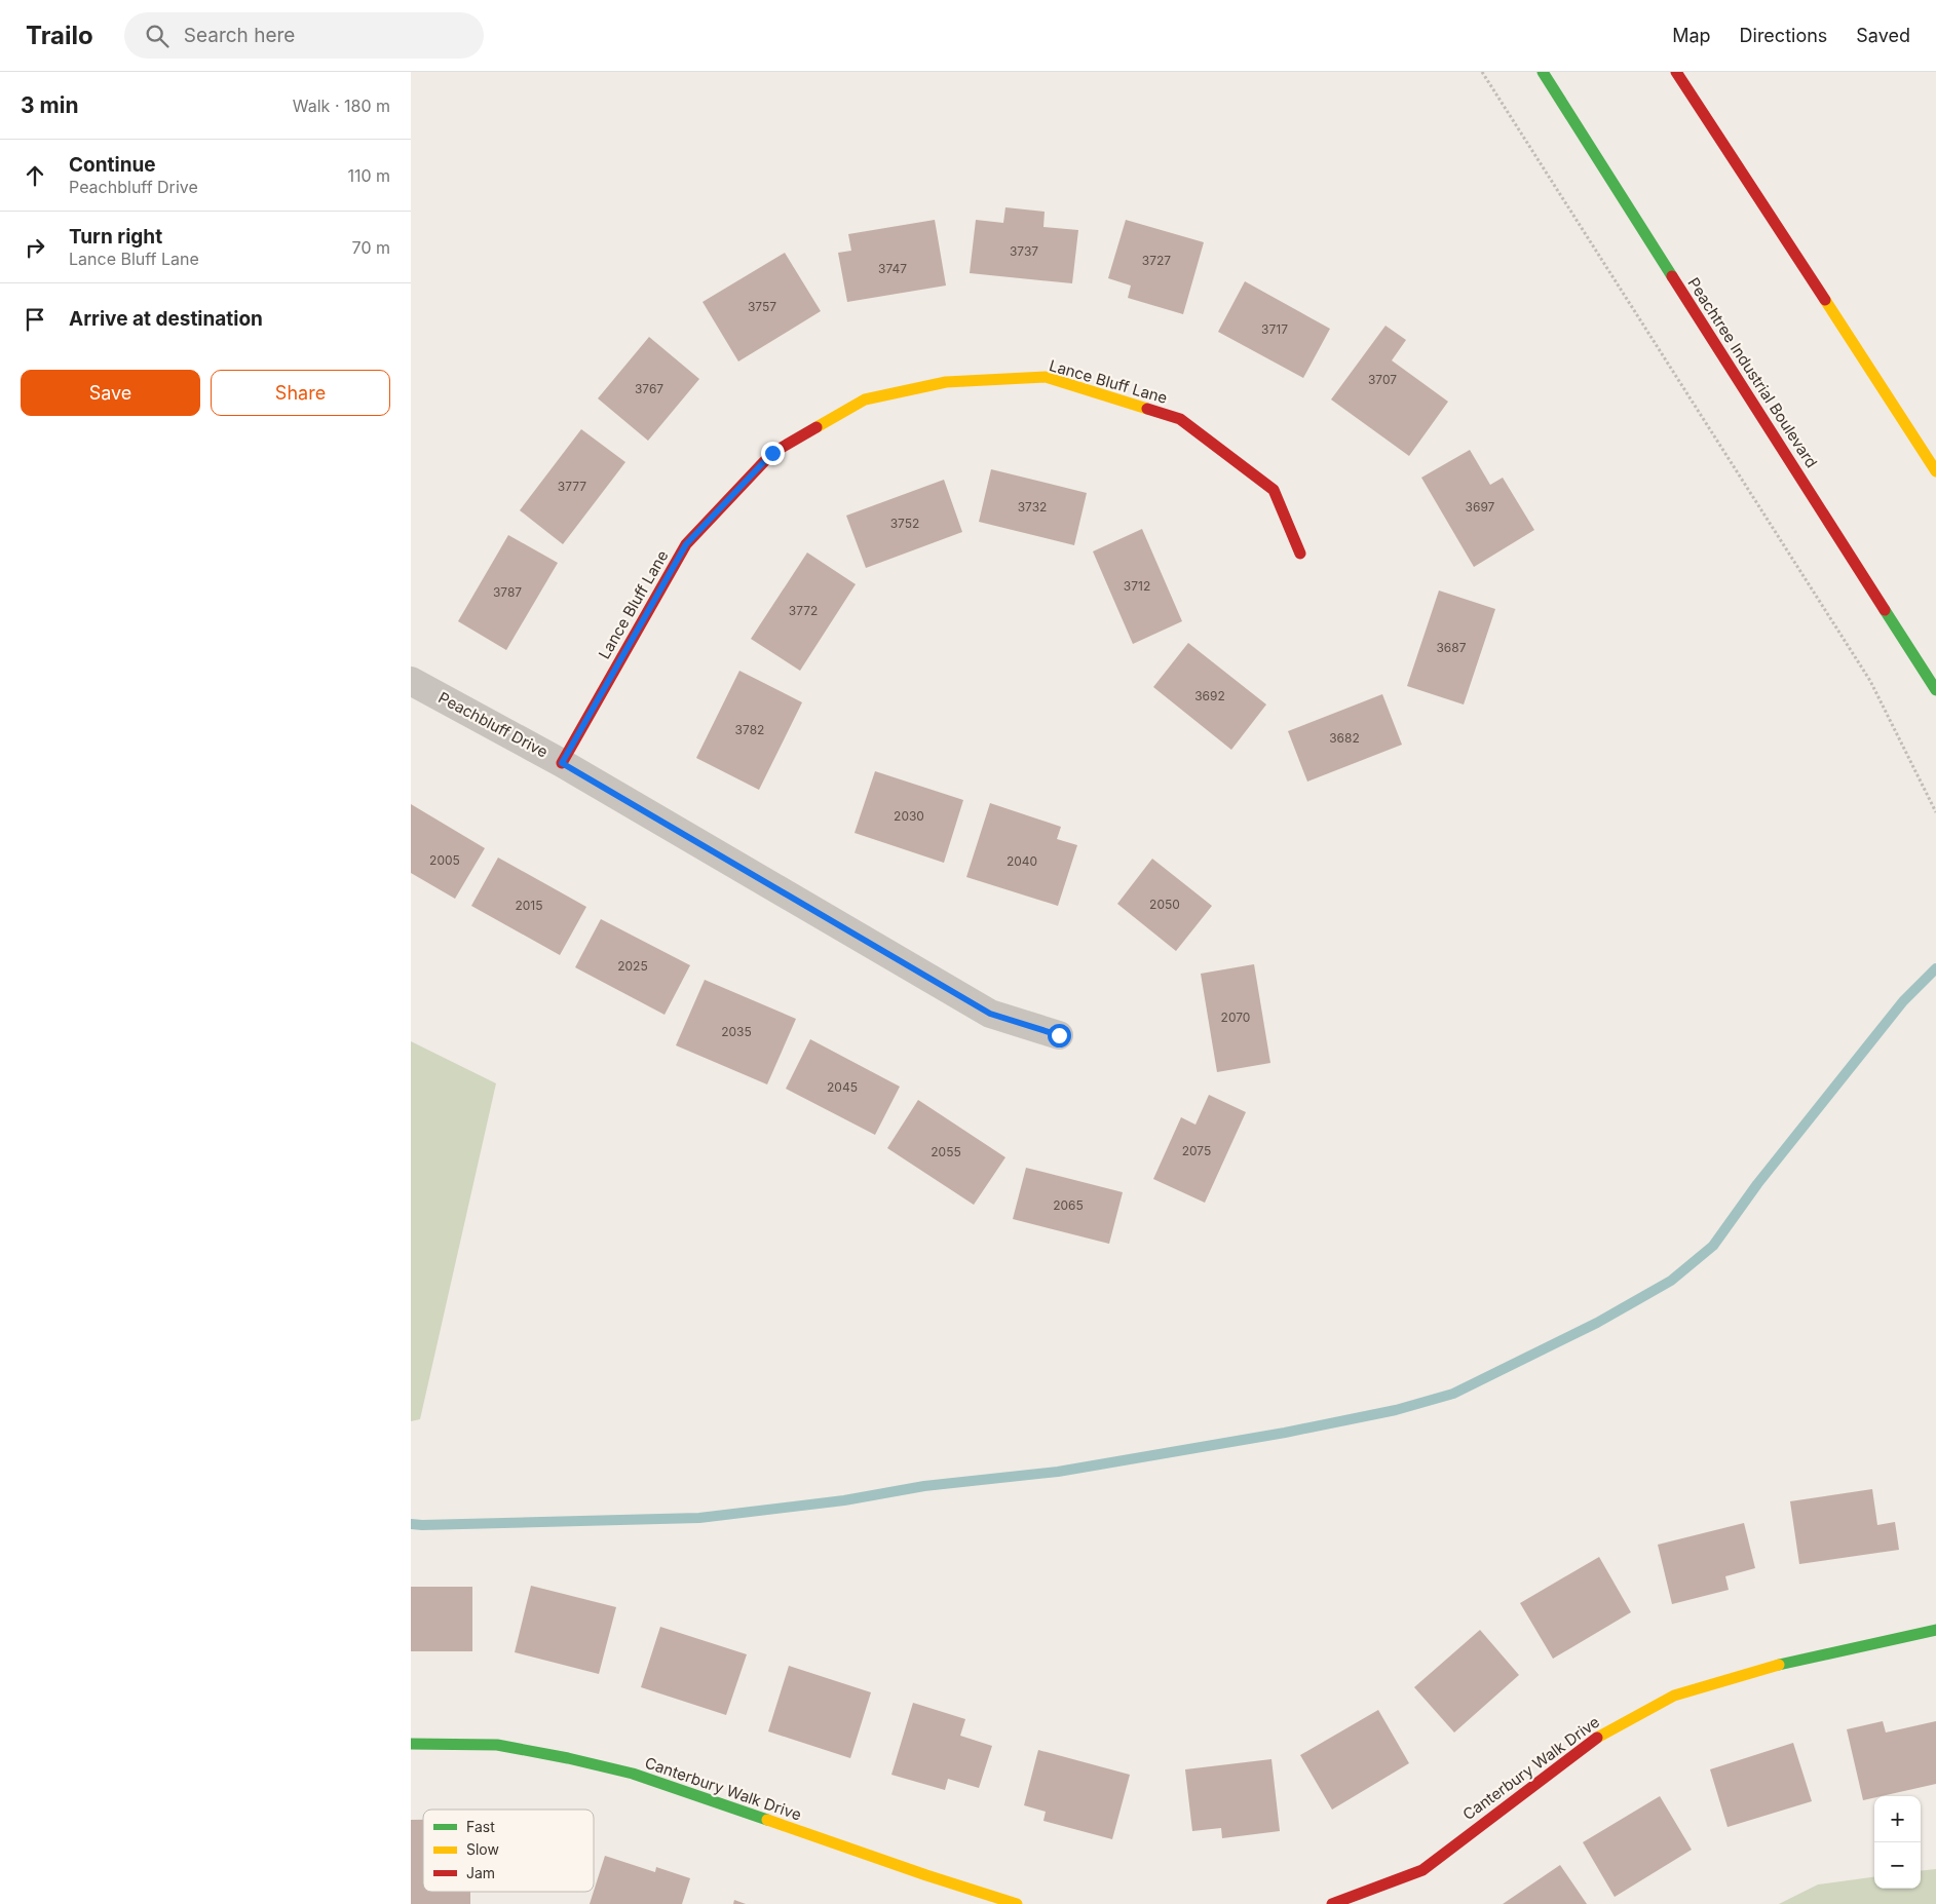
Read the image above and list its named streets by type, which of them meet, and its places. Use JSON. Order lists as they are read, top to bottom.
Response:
{
  "streets": {
    "main road": ["Peachtree Industrial Boulevard", "Lance Bluff Lane", "Canterbury Walk Drive"],
    "street": ["Peachbluff Drive"]
  },
  "crossings": [
    ["Lance Bluff Lane", "Peachbluff Drive"]
  ],
  "house_numbers": [
    "3737",
    "3727",
    "3747",
    "3757",
    "3717",
    "3707",
    "3767",
    "3777",
    "3732",
    "3697",
    "3752",
    "3712",
    "3787",
    "3772",
    "3687",
    "3692",
    "3782",
    "3682",
    "2030",
    "2005",
    "2040",
    "2050",
    "2015",
    "2025",
    "2070",
    "2035",
    "2045",
    "2075",
    "2055",
    "2065"
  ],
  "legend": ["Fast", "Slow", "Jam"],
  "page": {
    "header": "Trailo",
    "search": "Search here",
    "nav": ["Map", "Directions", "Saved"],
    "heading": ["3 min", "Walk · 180 m"],
    "list": [
      ["Continue", "Peachbluff Drive", "110 m"],
      ["Turn right", "Lance Bluff Lane", "70 m"],
      "Arrive at destination"
    ],
    "buttons": ["Save", "Share"],
    "map_buttons": ["+", "−"]
  }
}
